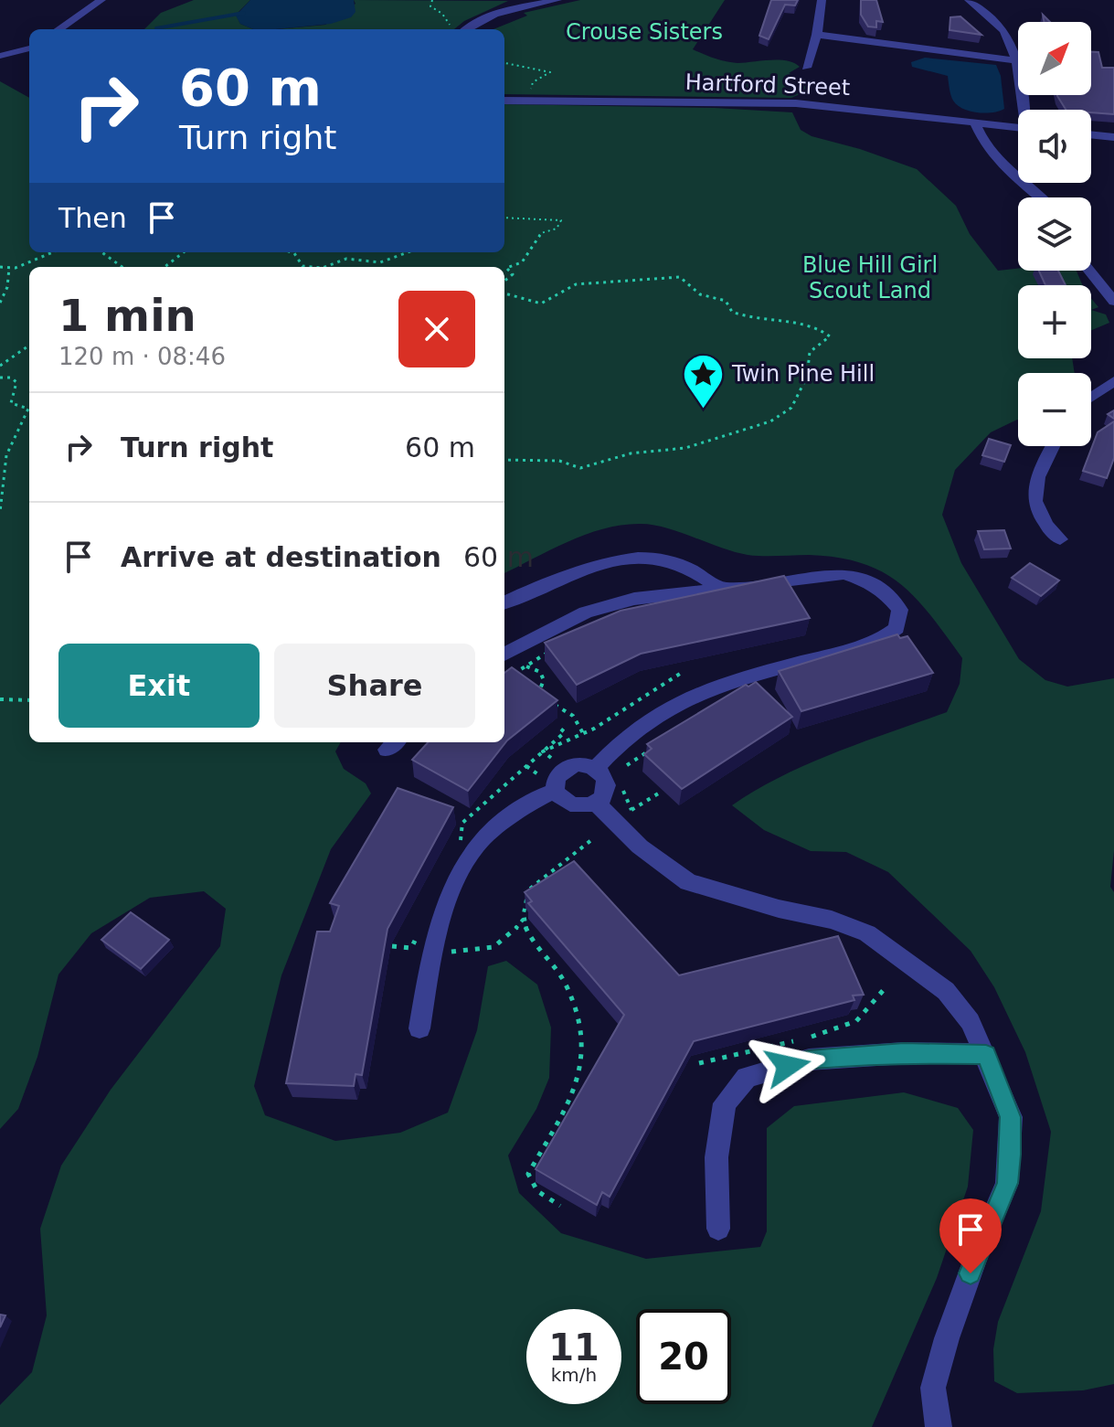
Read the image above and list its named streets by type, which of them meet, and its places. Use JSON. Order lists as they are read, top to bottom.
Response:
{
  "streets": {
    "street": ["Hartford Street"]
  },
  "parks": ["Crouse Sisters", "Blue Hill Girl Scout Land"],
  "places": {
    "place": ["Twin Pine Hill"]
  },
  "north": "top right",
  "page": {
    "map_buttons": ["+", "−"],
    "turn": ["60 m", "Turn right"],
    "then": "Then",
    "heading": ["1 min", "120 m · 08:46"],
    "list": [
      {
        "name": "Turn right",
        "value": "60 m"
      },
      {
        "name": "Arrive at destination",
        "value": "60 m"
      }
    ],
    "buttons": ["Exit", "Share"],
    "speed": "11 km/h",
    "limit": "20"
  }
}
